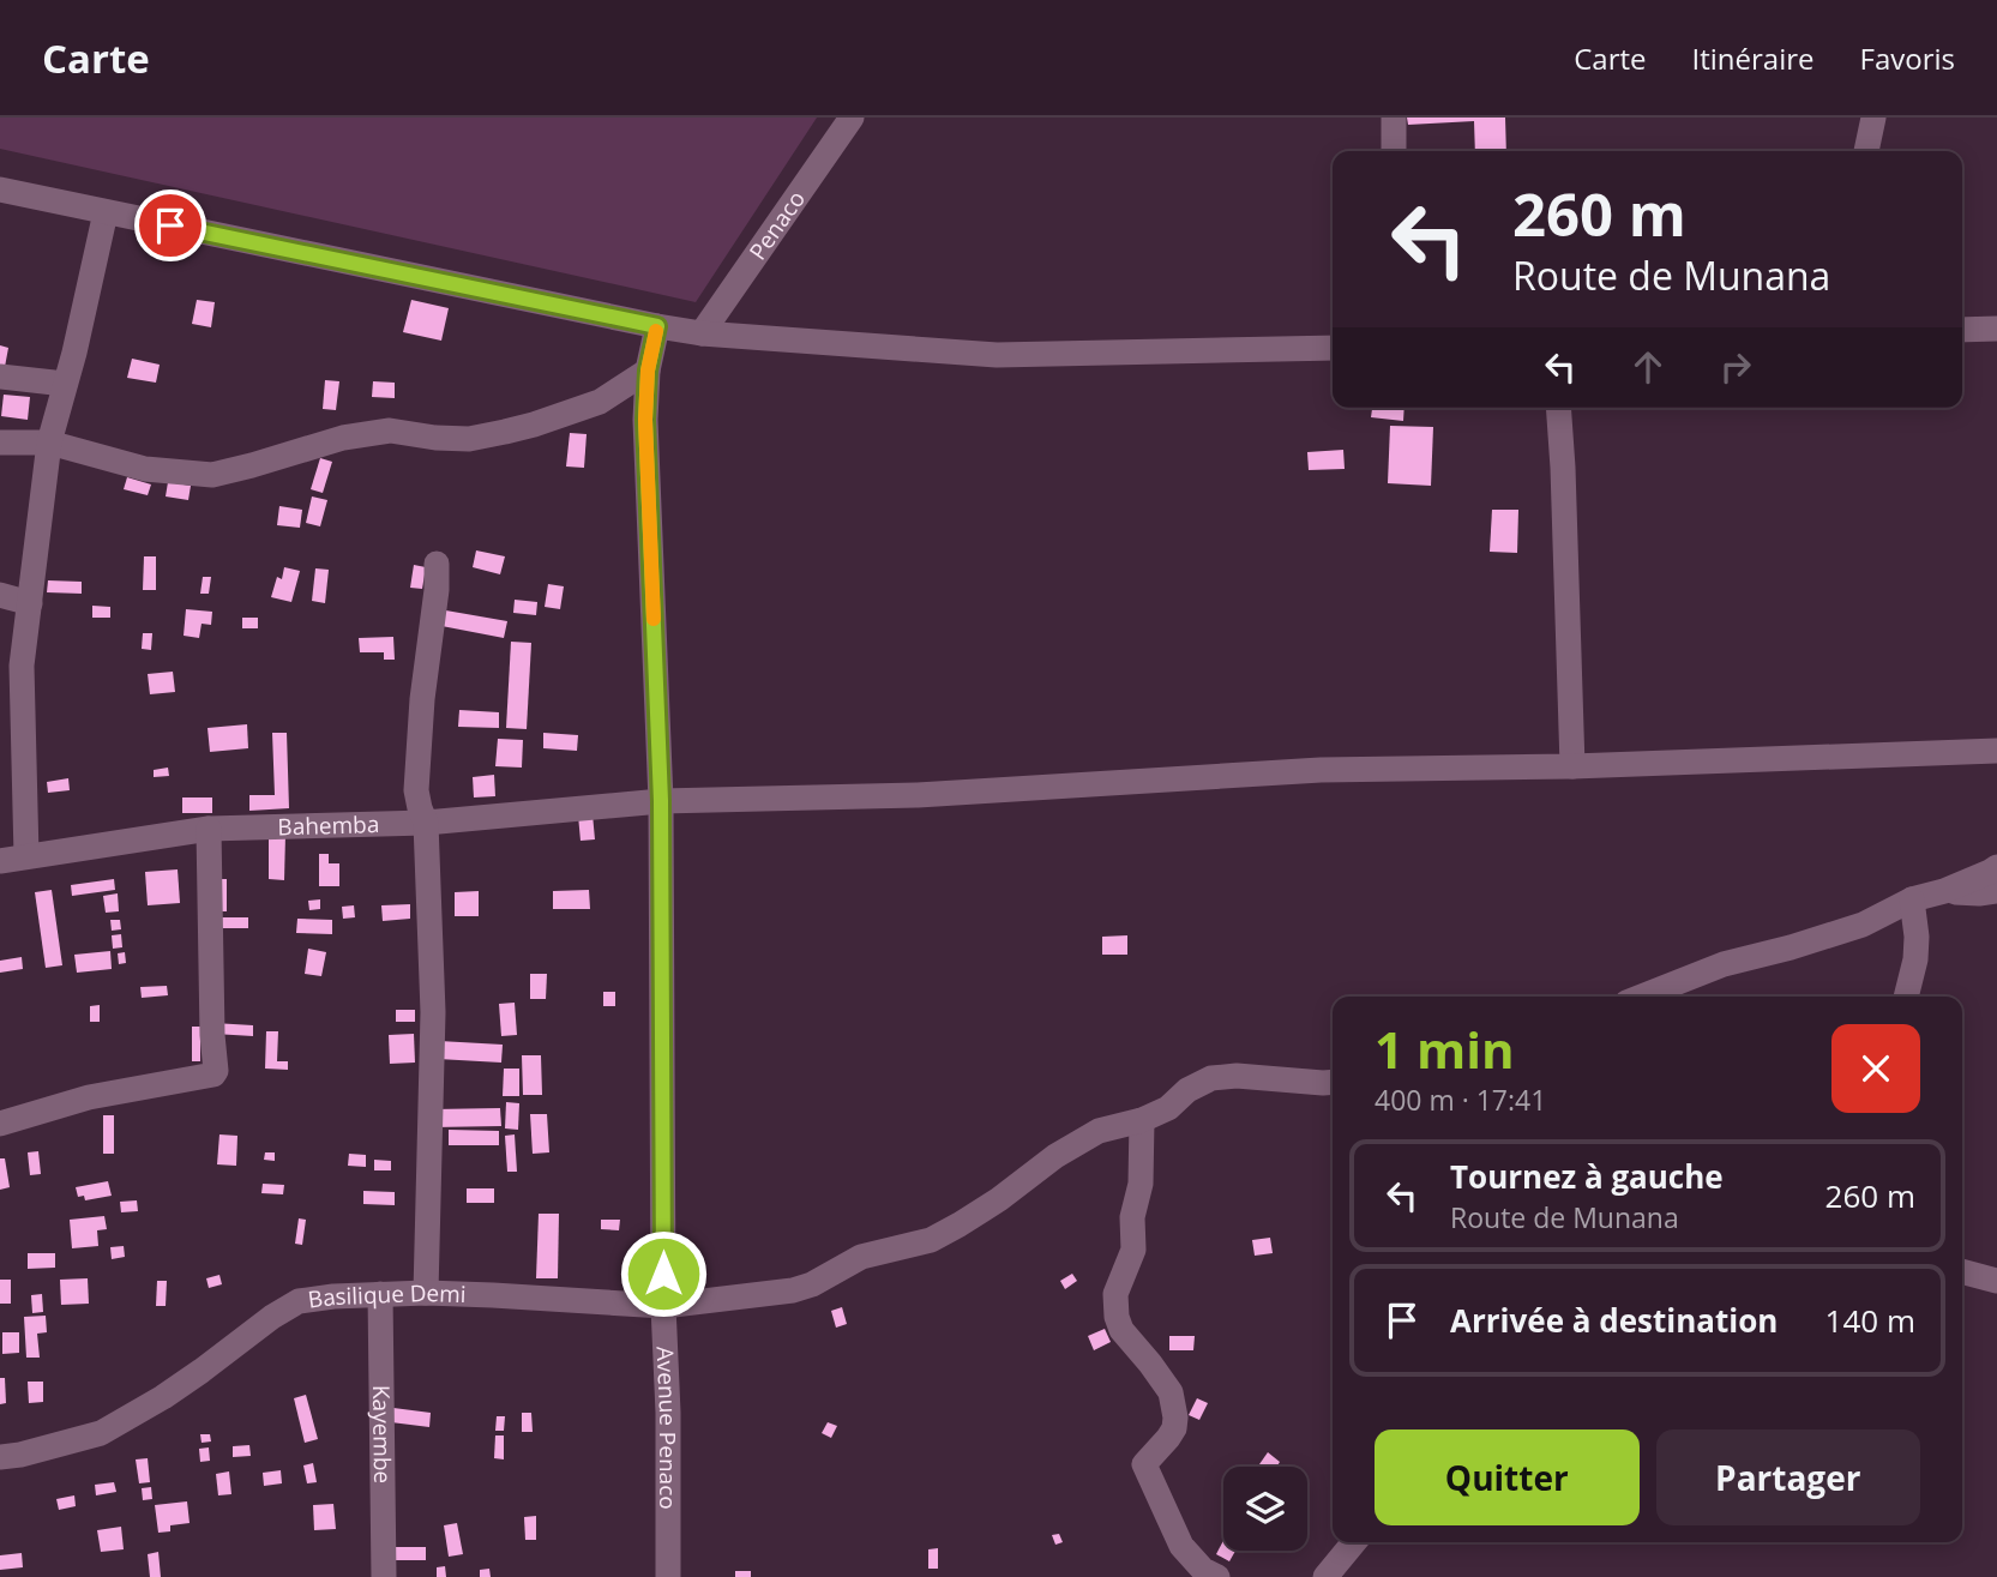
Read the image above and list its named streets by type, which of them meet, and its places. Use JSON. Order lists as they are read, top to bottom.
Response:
{
  "streets": {
    "street": [
      "Penaco",
      "Bahemba",
      "Basilique Demi",
      "Avenue Penaco",
      "Kayembe"
    ]
  },
  "crossings": [
    ["Bahemba", "Avenue Penaco"],
    ["Basilique Demi", "Avenue Penaco"],
    ["Basilique Demi", "Kayembe"]
  ],
  "page": {
    "header": "Carte",
    "nav": ["Carte", "Itinéraire", "Favoris"],
    "turn": ["260 m", "Route de Munana"],
    "heading": ["1 min", "400 m · 17:41"],
    "list": [
      {
        "name": "Tournez à gauche",
        "note": "Route de Munana",
        "value": "260 m"
      },
      {
        "name": "Arrivée à destination",
        "value": "140 m"
      }
    ],
    "buttons": ["Quitter", "Partager"]
  }
}
